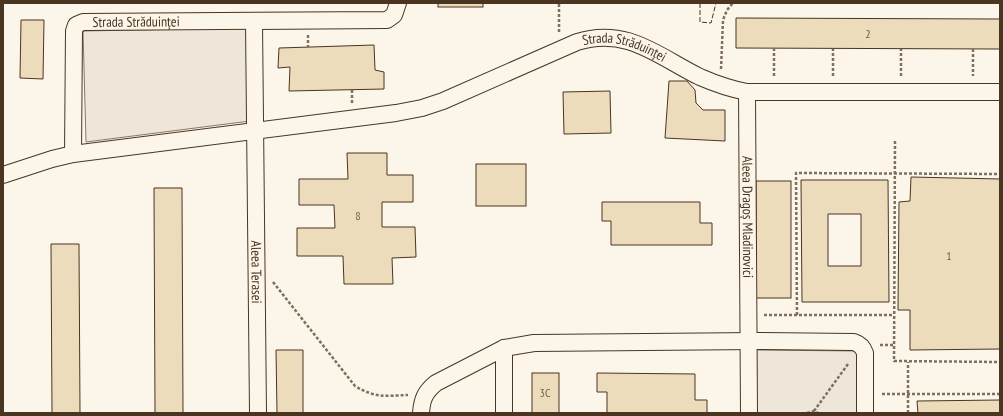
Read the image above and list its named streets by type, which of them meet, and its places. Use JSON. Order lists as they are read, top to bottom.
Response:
{
  "streets": {
    "street": ["Strada Străduinței", "Aleea Dragoș Mladinovici", "Aleea Terasei"]
  },
  "crossings": [
    ["Strada Străduinței", "Aleea Dragoș Mladinovici"],
    ["Strada Străduinței", "Aleea Terasei"]
  ],
  "house_numbers": [
    "2",
    "8",
    "1",
    "3C"
  ]
}
